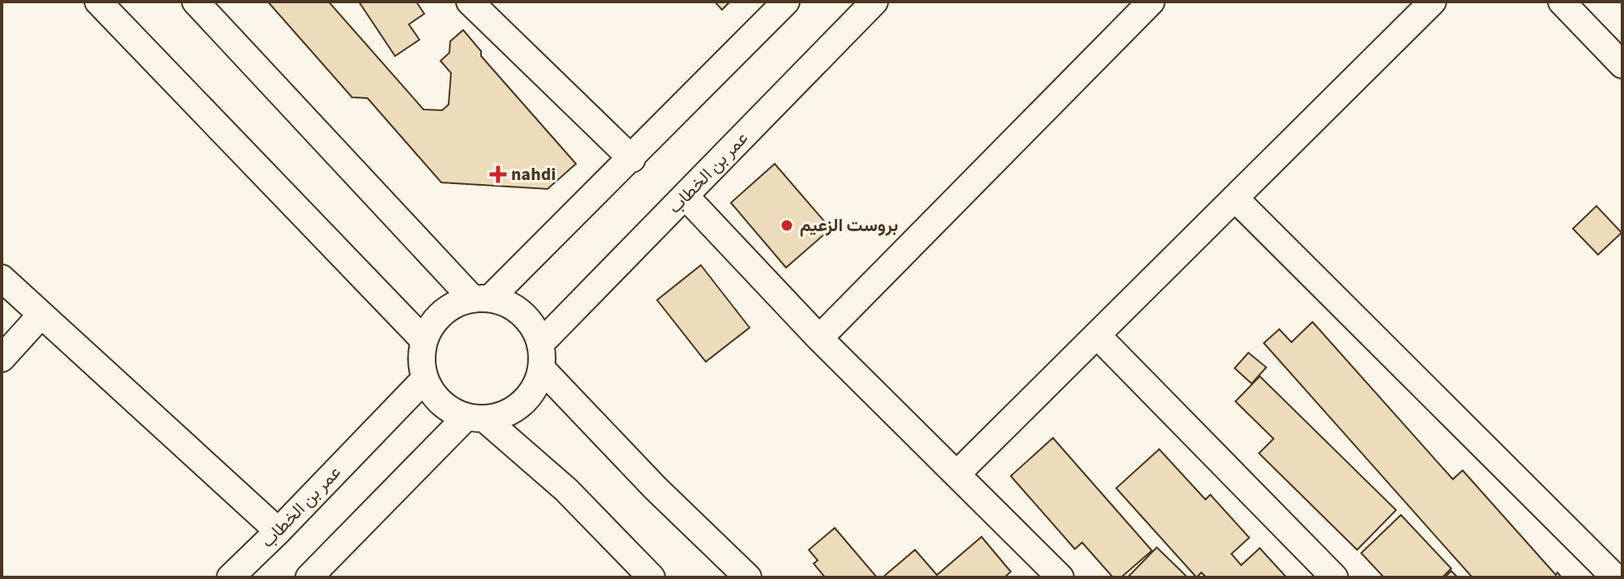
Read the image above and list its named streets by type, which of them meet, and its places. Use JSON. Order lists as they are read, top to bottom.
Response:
{
  "streets": {
    "street": ["عمر بن الخطاب"]
  },
  "places": {
    "health": ["nahdi"],
    "other": ["بروست الزعيم"]
  }
}
